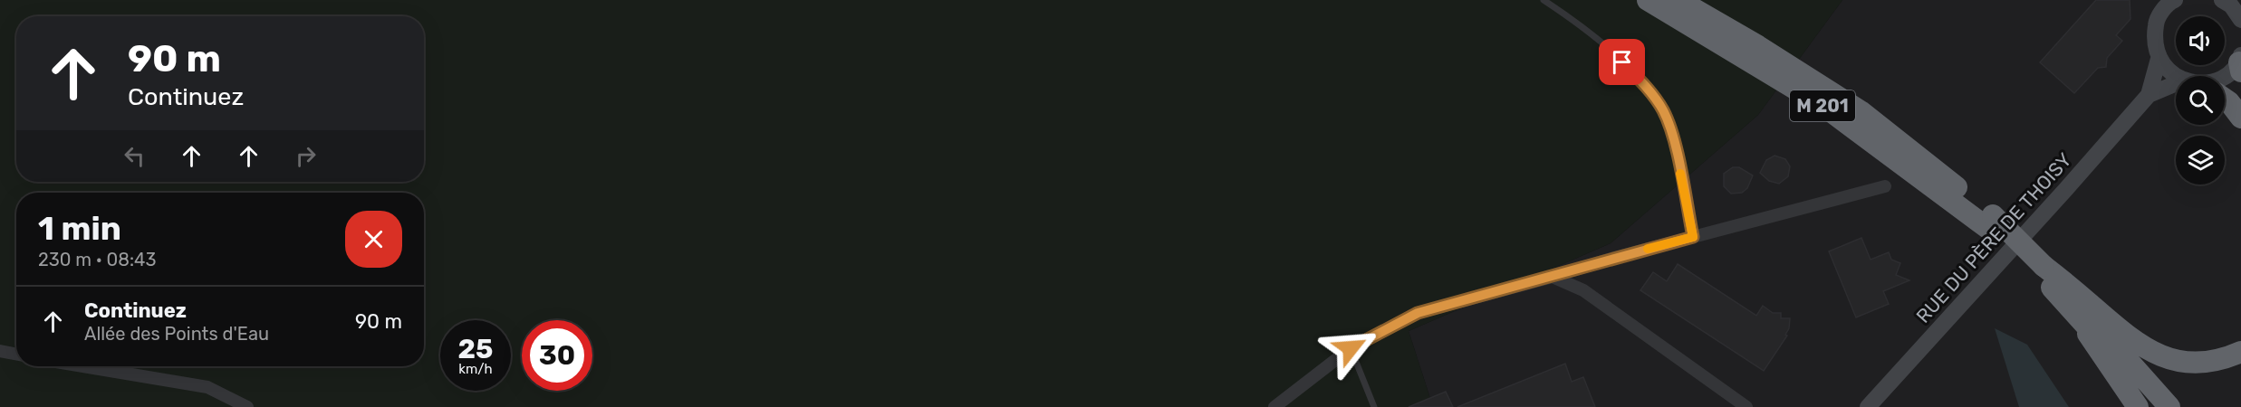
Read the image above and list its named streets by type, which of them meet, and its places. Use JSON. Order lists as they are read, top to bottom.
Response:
{
  "streets": {
    "highway": ["M 201"],
    "main road": ["RUE DU PÈRE DE THOISY"]
  },
  "page": {
    "turn": ["90 m", "Continuez"],
    "heading": ["1 min", "230 m · 08:43"],
    "list": [
      {
        "name": "Continuez",
        "note": "Allée des Points d'Eau",
        "value": "90 m"
      }
    ],
    "speed": "25 km/h",
    "limit": "30"
  }
}
